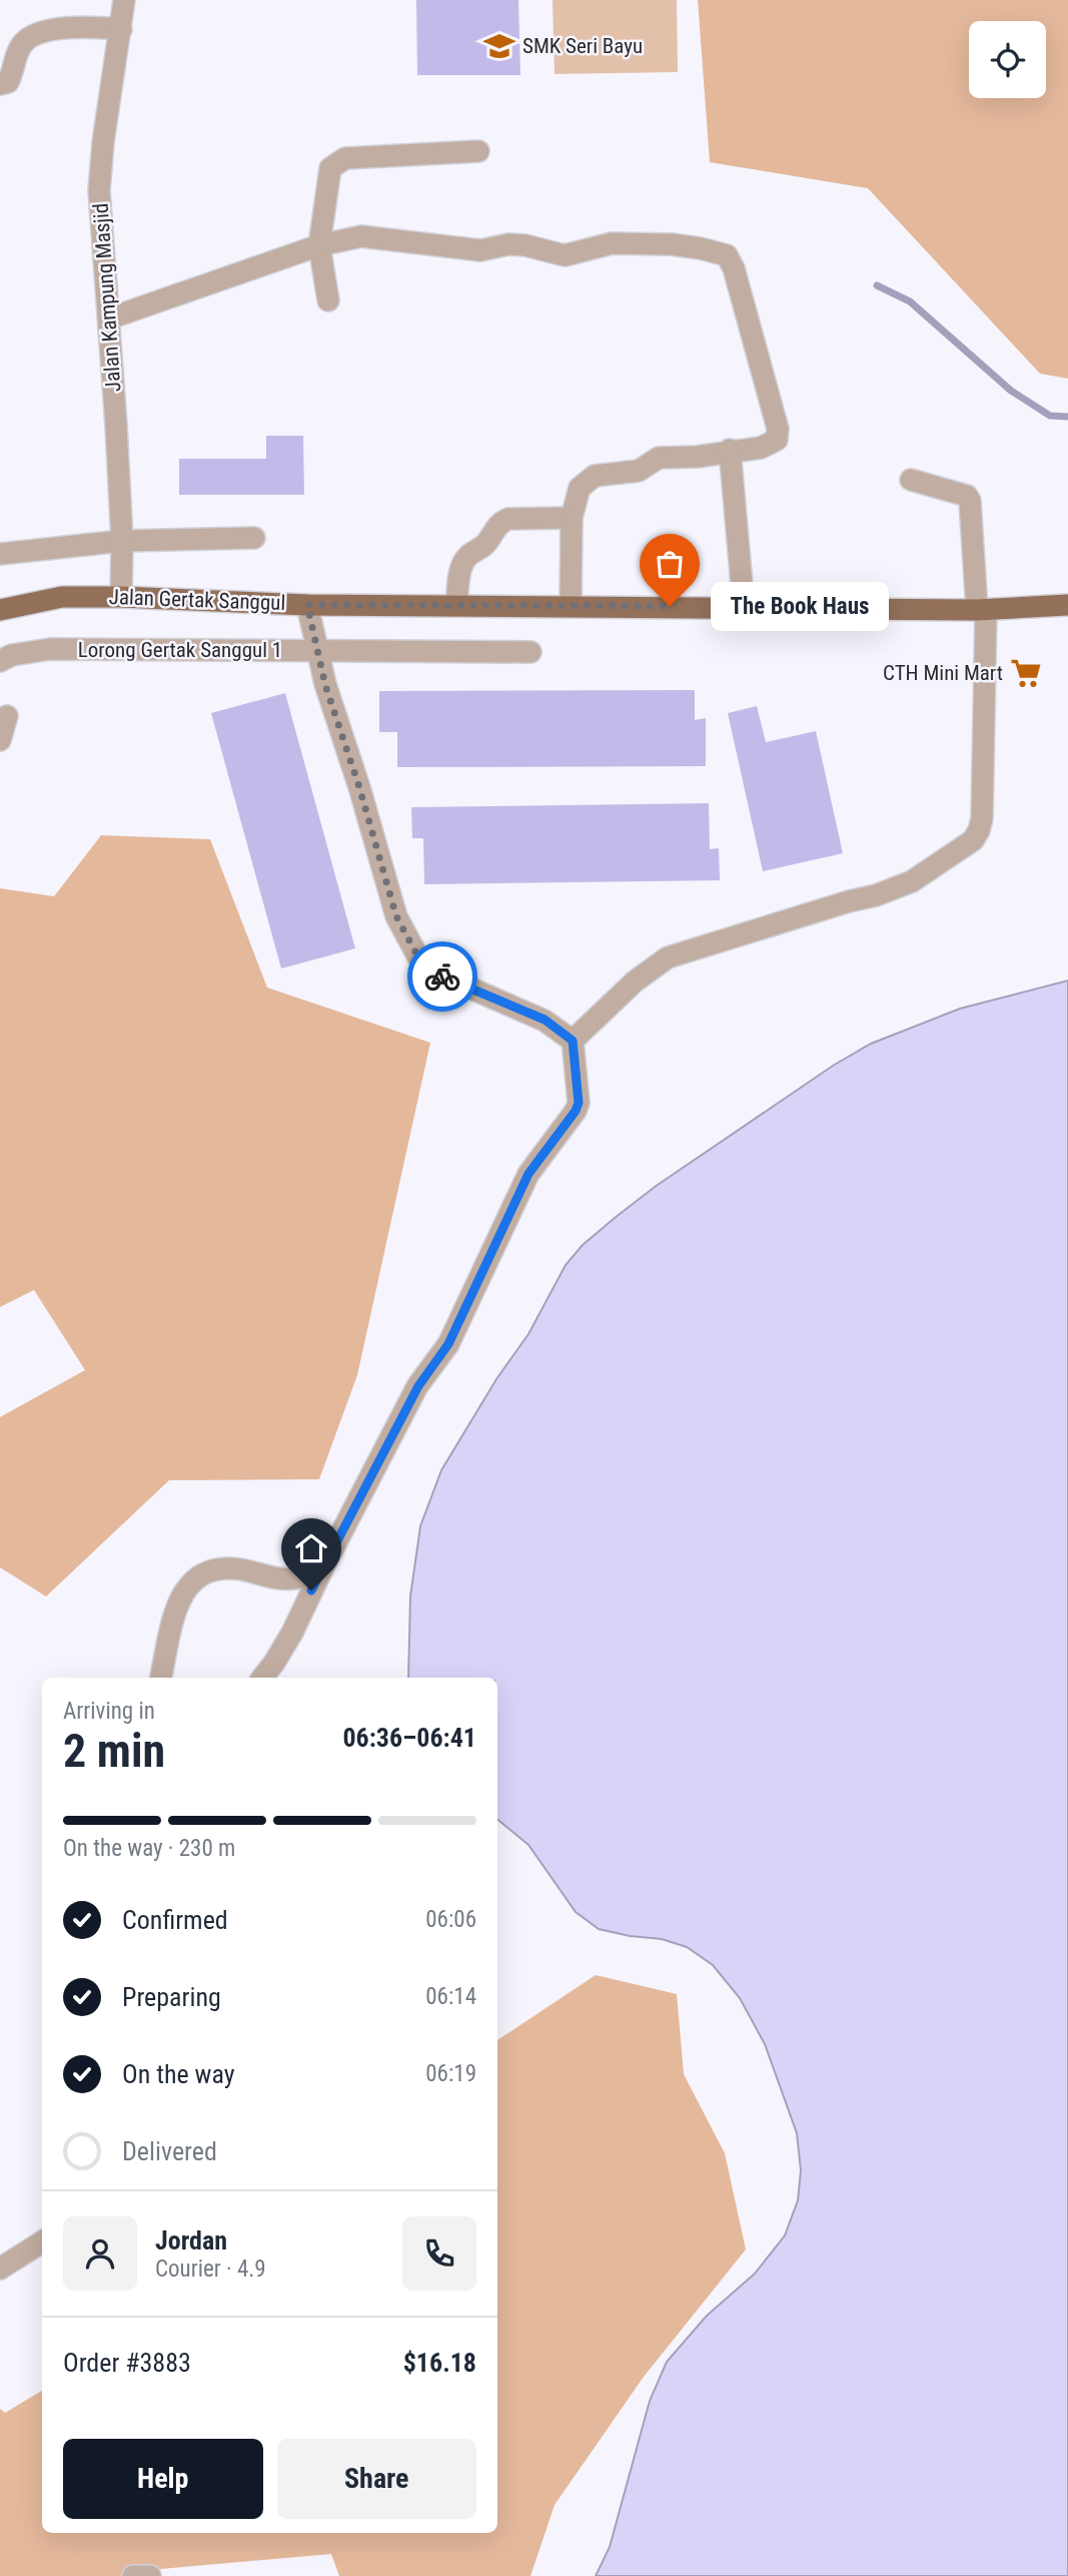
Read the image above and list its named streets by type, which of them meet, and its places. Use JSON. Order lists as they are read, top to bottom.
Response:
{
  "streets": {
    "main road": ["Jalan Gertak Sanggul"],
    "street": ["Jalan Kampung Masjid", "Lorong Gertak Sanggul 1"]
  },
  "crossings": [
    ["Jalan Kampung Masjid", "Jalan Gertak Sanggul"]
  ],
  "places": {
    "school or university": ["SMK Seri Bayu"],
    "other": ["The Book Haus"],
    "supermarket": ["CTH Mini Mart"]
  },
  "page": {
    "bubble": "The Book Haus",
    "heading": ["2 min", "Arriving in", "06:36–06:41"],
    "panel": [
      "Jordan",
      "Courier · 4.9",
      "Order #3883",
      "$16.18"
    ],
    "bar": "On the way · 230 m",
    "list": [
      ["Confirmed", "06:06"],
      ["Preparing", "06:14"],
      ["On the way", "06:19"],
      "Delivered"
    ],
    "buttons": ["Help", "Share"]
  }
}
